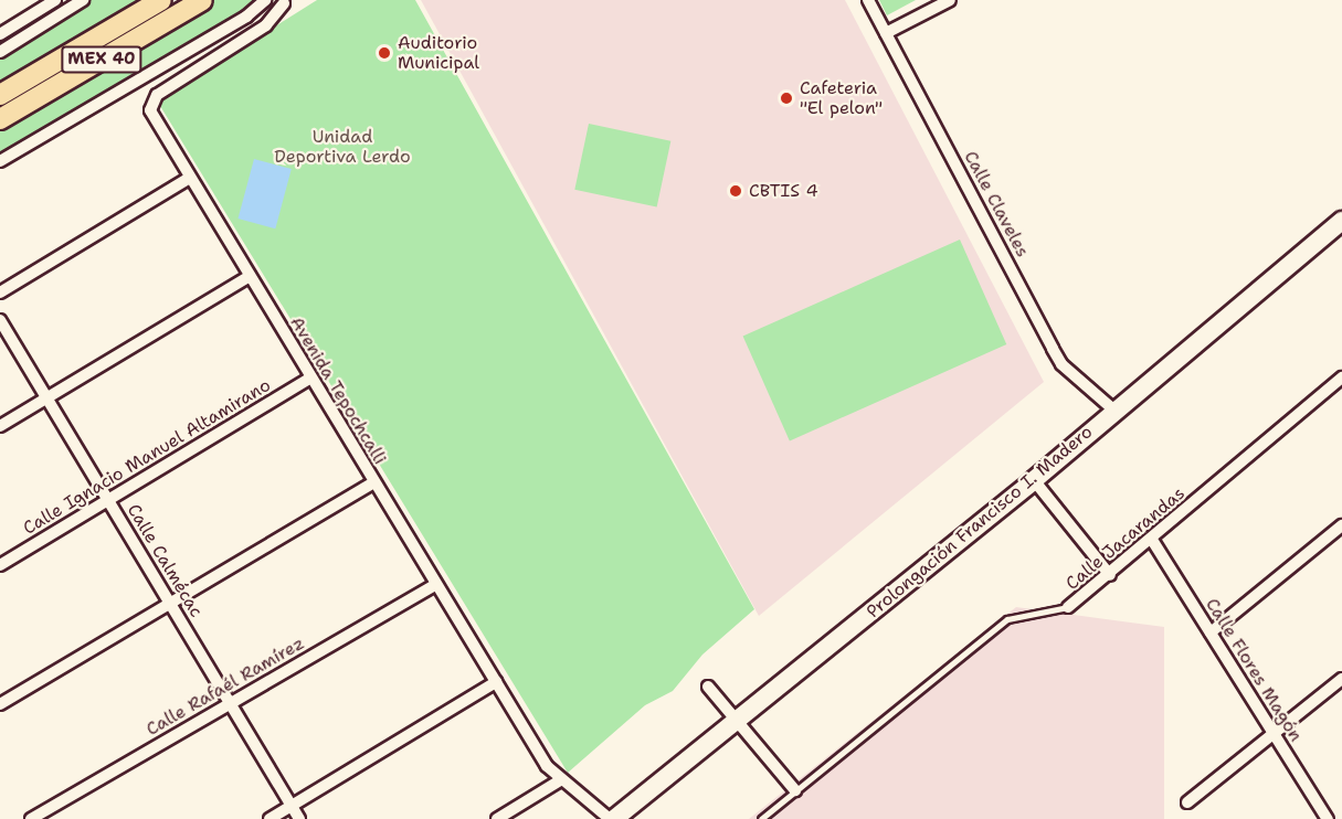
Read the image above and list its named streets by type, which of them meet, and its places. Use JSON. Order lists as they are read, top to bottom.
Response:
{
  "streets": {
    "main road": ["MEX 40", "Prolongación Francisco I. Madero"],
    "street": [
      "Calle Claveles",
      "Avenida Tepochcalli",
      "Calle Ignacio Manuel Altamirano",
      "Calle Jacarandas",
      "Calle Calmécac",
      "Calle Flores Magón",
      "Calle Rafaél Ramírez"
    ]
  },
  "crossings": [
    ["Calle Claveles", "Prolongación Francisco I. Madero"],
    ["Avenida Tepochcalli", "Calle Ignacio Manuel Altamirano"],
    ["Avenida Tepochcalli", "Prolongación Francisco I. Madero"],
    ["Avenida Tepochcalli", "Calle Rafaél Ramírez"],
    ["Calle Ignacio Manuel Altamirano", "Calle Calmécac"],
    ["Calle Jacarandas", "Calle Flores Magón"],
    ["Calle Calmécac", "Calle Rafaél Ramírez"]
  ],
  "parks": ["Unidad Deportiva Lerdo"],
  "places": ["Auditorio Municipal", "Cafeteria \"El pelon\"", "CBTIS 4"]
}
